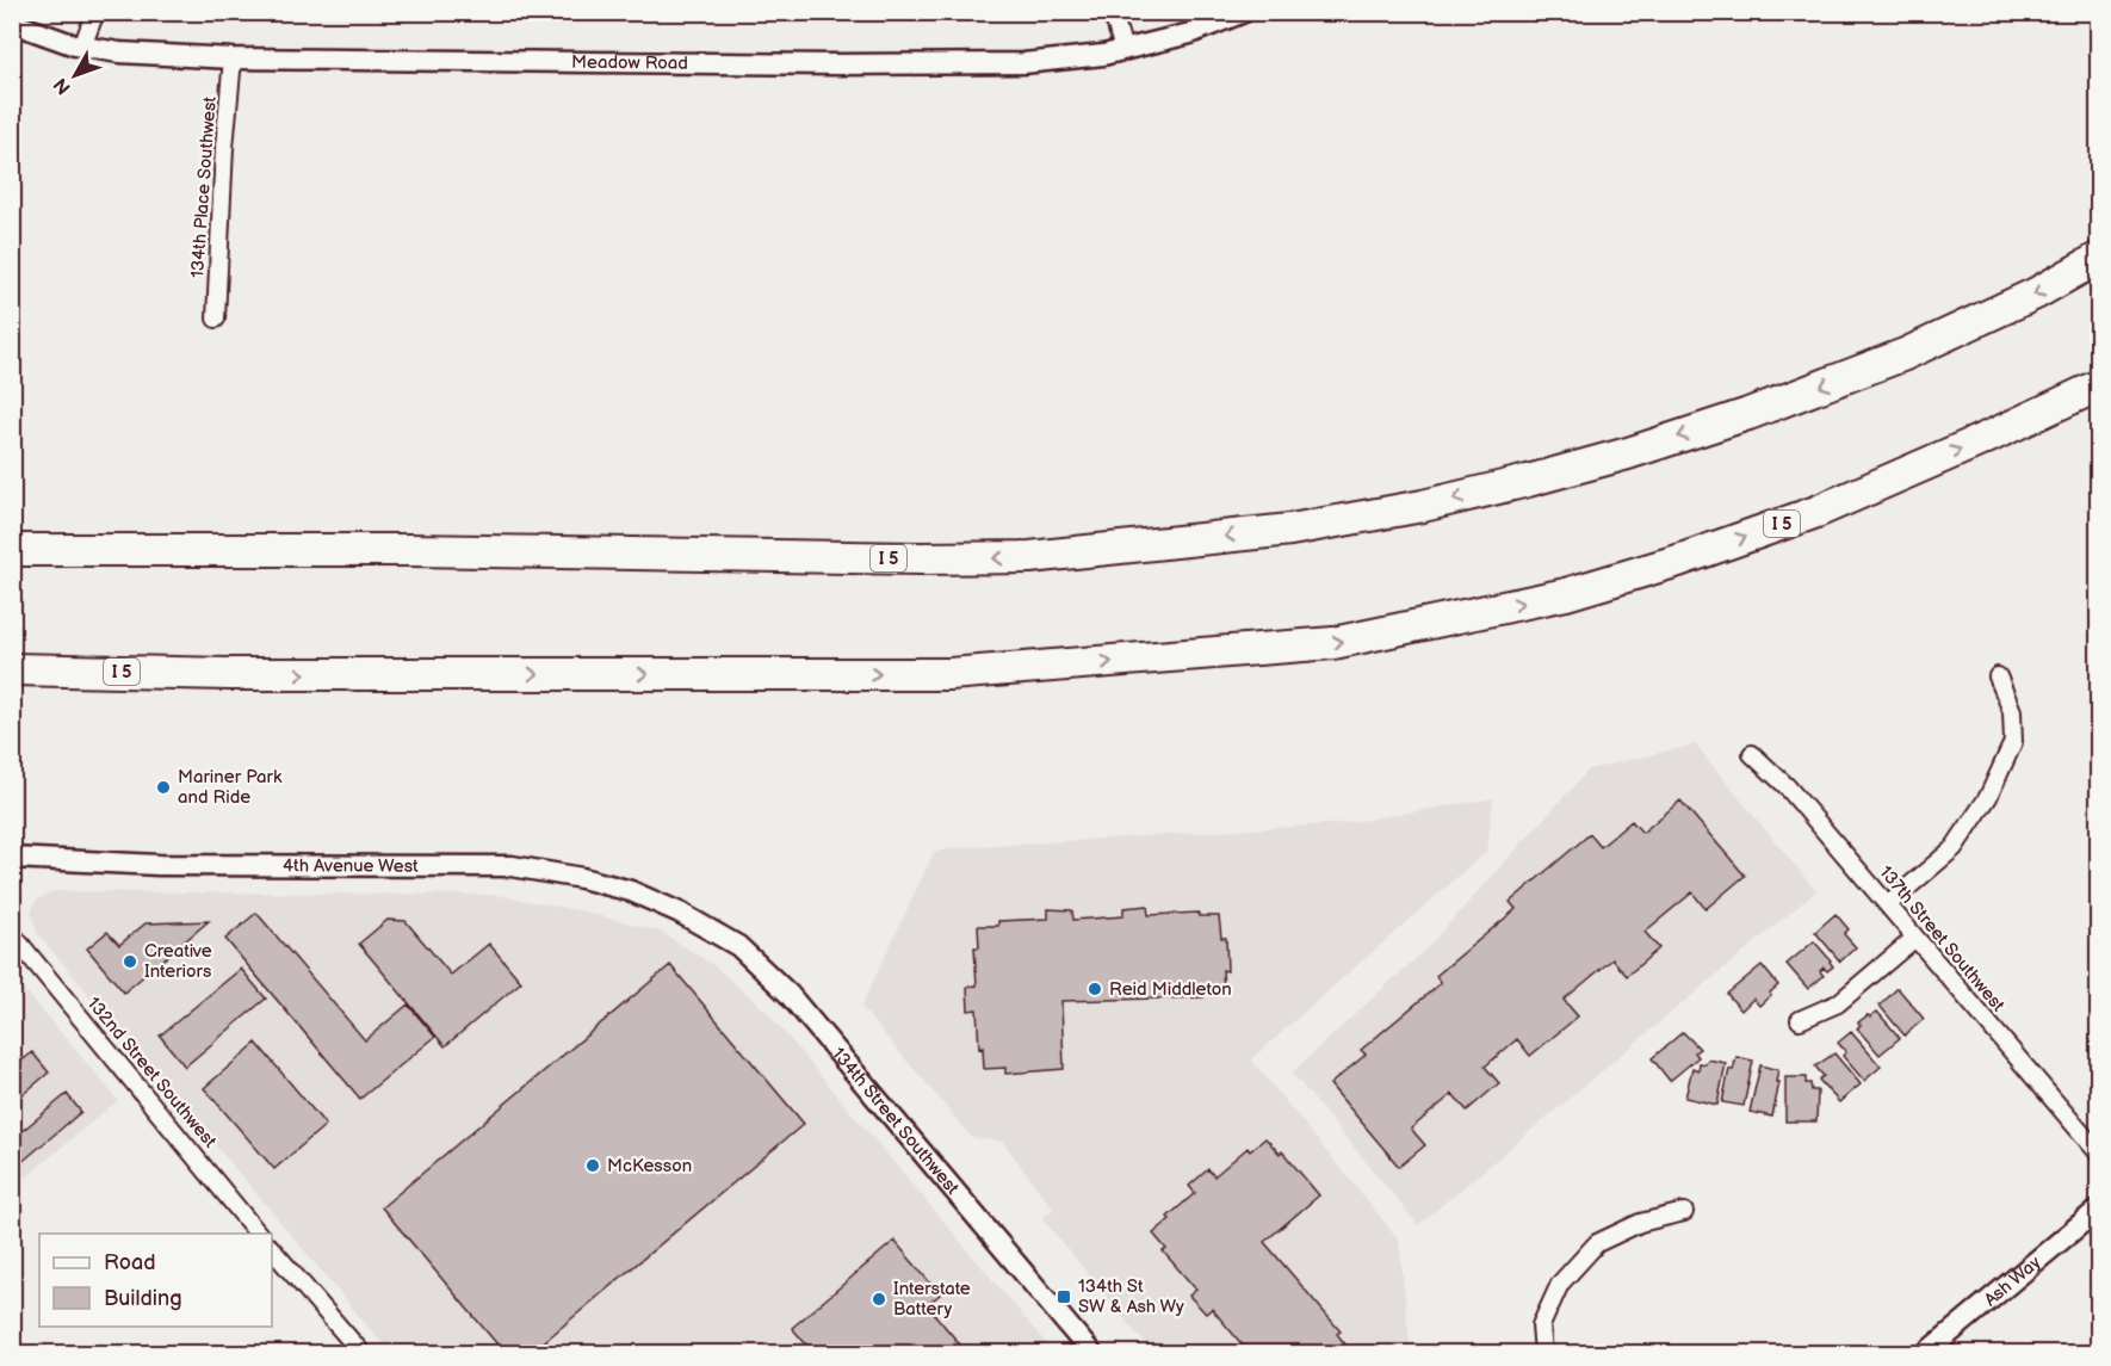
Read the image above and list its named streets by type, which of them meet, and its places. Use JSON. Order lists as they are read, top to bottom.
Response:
{
  "streets": {
    "highway": ["I 5"],
    "street": [
      "Meadow Road",
      "134th Place Southwest",
      "4th Avenue West",
      "137th Street Southwest",
      "132nd Street Southwest",
      "134th Street Southwest",
      "Ash Way"
    ]
  },
  "crossings": [
    ["Meadow Road", "134th Place Southwest"],
    ["4th Avenue West", "134th Street Southwest"]
  ],
  "places": {
    "other": [
      "Mariner Park and Ride",
      "Creative Interiors",
      "Reid Middleton",
      "McKesson",
      "Interstate Battery"
    ],
    "transit": ["134th St SW & Ash Wy"]
  },
  "legend": ["Road", "Building"],
  "north": "bottom left"
}
